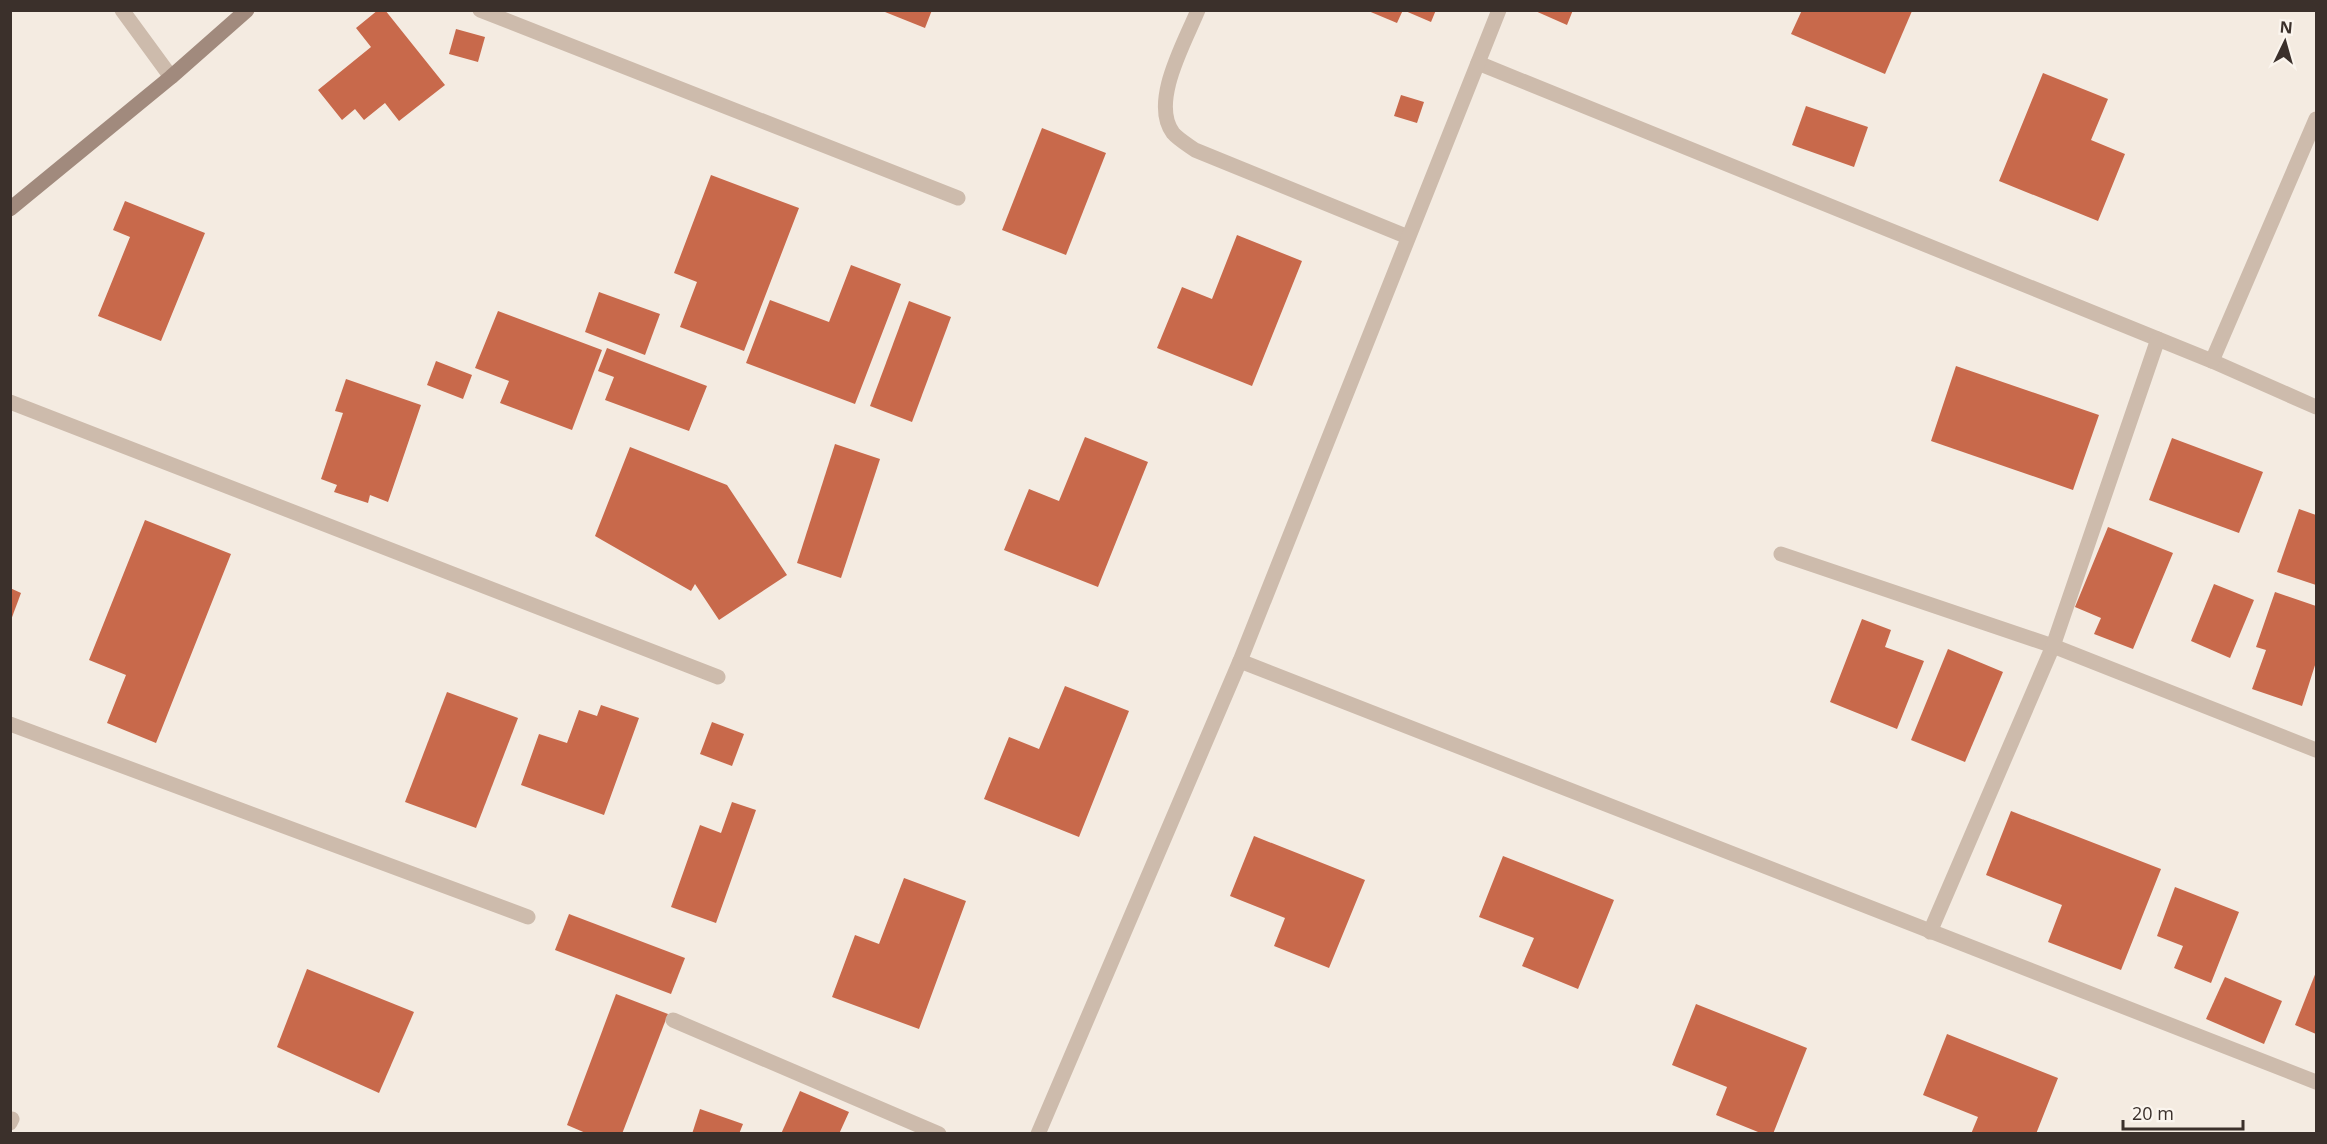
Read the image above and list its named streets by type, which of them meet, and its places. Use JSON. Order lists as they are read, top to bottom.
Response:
{
  "scale_bar": "20 m",
  "north": "top"
}
